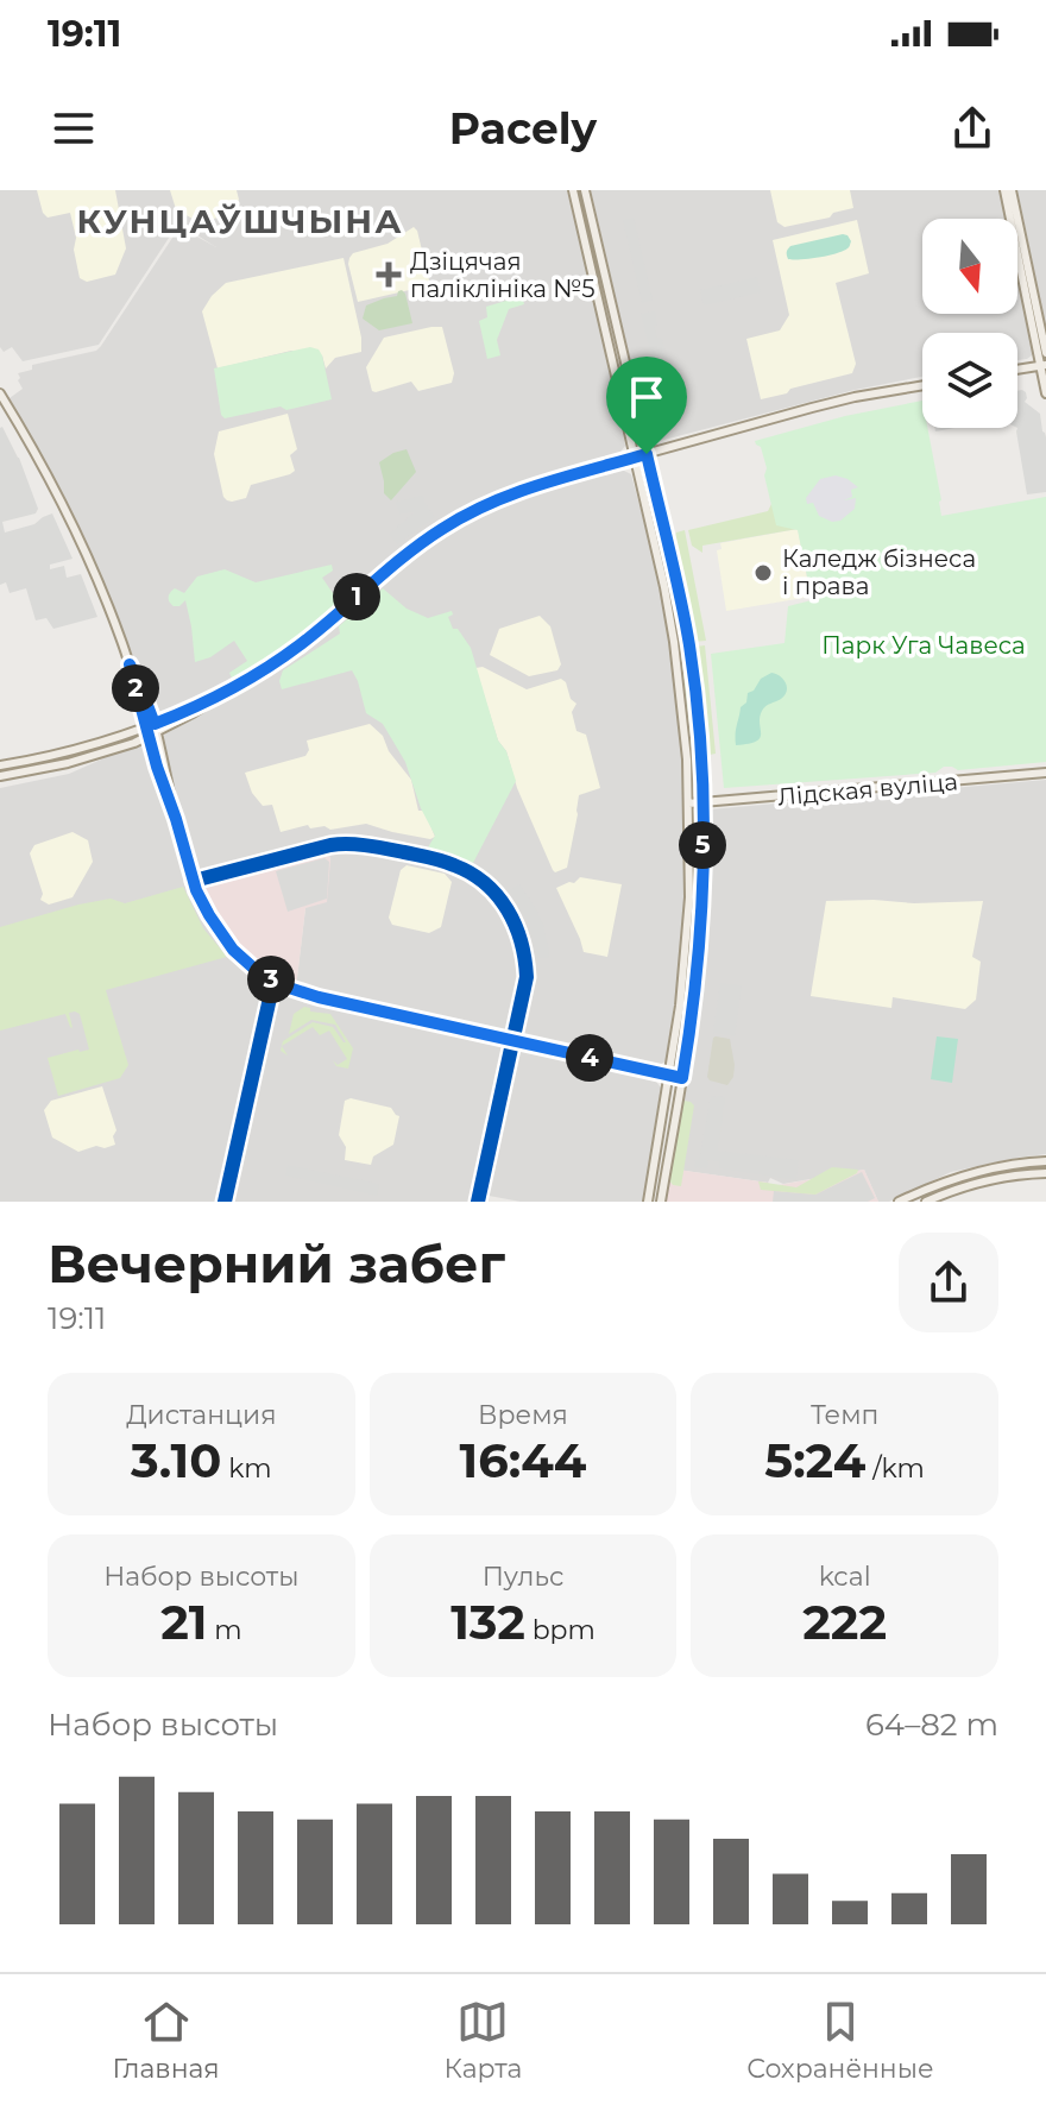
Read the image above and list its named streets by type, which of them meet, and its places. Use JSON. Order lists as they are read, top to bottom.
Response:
{
  "streets": {
    "main road": ["Лідская вуліца"]
  },
  "districts": ["КУНЦАЎШЧЫНА"],
  "parks": ["Парк Уга Чавеса"],
  "places": {
    "health": ["Дзіцячая паліклініка №5"],
    "other": ["Каледж бізнеса і права"]
  },
  "north": "bottom",
  "page": {
    "status": "19:11",
    "header": "Pacely",
    "pins": [
      "1",
      "2",
      "5",
      "3",
      "4"
    ],
    "heading": ["Вечерний забег", "19:11"],
    "stats": [
      ["Дистанция", "3.10 km"],
      ["Время", "16:44"],
      ["Темп", "5:24 /km"],
      ["Набор высоты", "21 m"],
      ["Пульс", "132 bpm"],
      ["kcal", "222"]
    ],
    "chart": ["Набор высоты", "64–82 m"],
    "tabs": ["Главная", "Карта", "Сохранённые"]
  }
}
